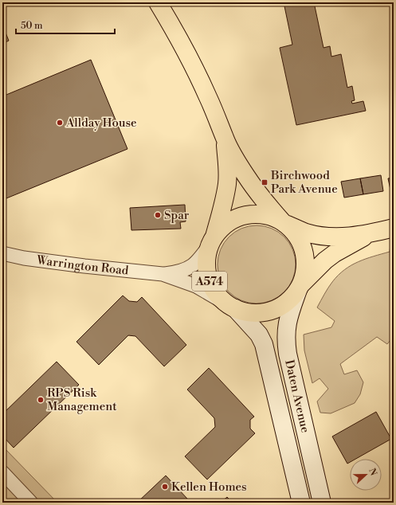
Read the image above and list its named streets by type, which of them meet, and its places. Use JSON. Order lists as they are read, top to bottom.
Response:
{
  "streets": {
    "main road": ["A574"],
    "street": ["Warrington Road", "Daten Avenue"]
  },
  "crossings": [
    ["Warrington Road", "A574"],
    ["Warrington Road", "Daten Avenue"],
    ["A574", "Daten Avenue"]
  ],
  "places": {
    "other": [
      "Allday House",
      "Spar",
      "RPS Risk Management",
      "Kellen Homes"
    ],
    "transit": ["Birchwood Park Avenue"]
  },
  "scale_bar": "50 m",
  "north": "right"
}
